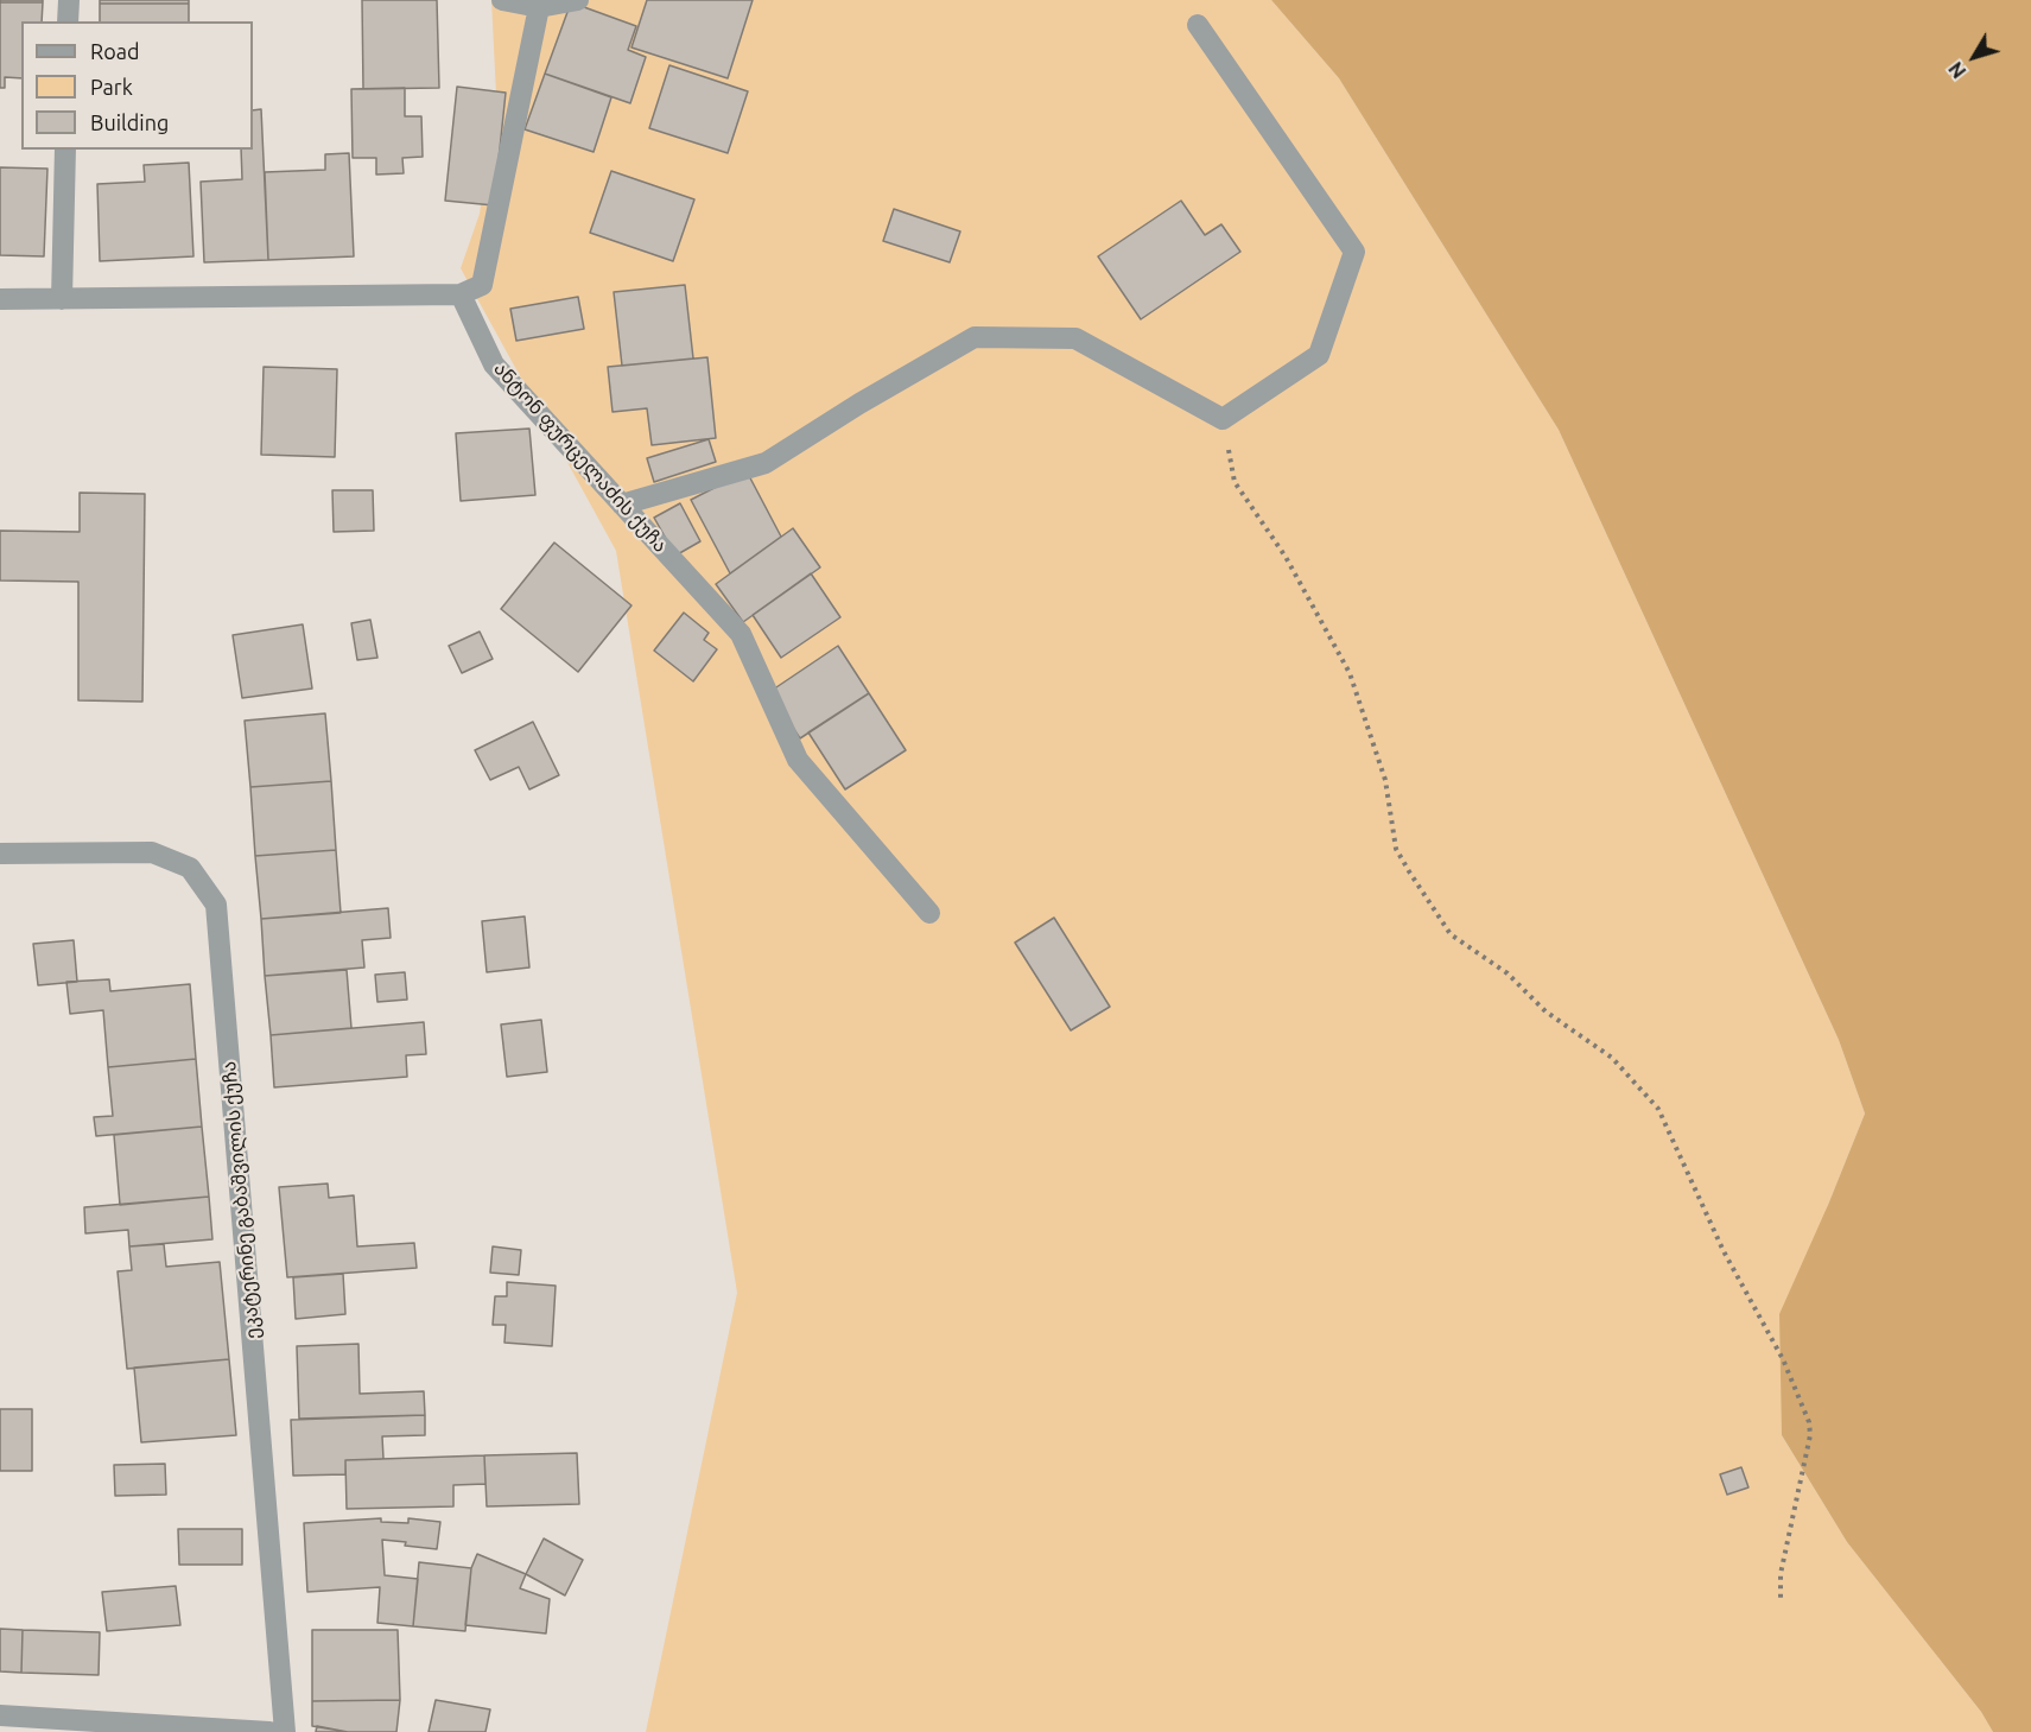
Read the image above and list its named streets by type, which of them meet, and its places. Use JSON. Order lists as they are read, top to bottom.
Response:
{
  "streets": {
    "street": ["ანტონ ფურცელაძის ქუჩა", "ეკატერინე გაბაშვილის ქუჩა"]
  },
  "legend": ["Road", "Park", "Building"],
  "north": "bottom left"
}
